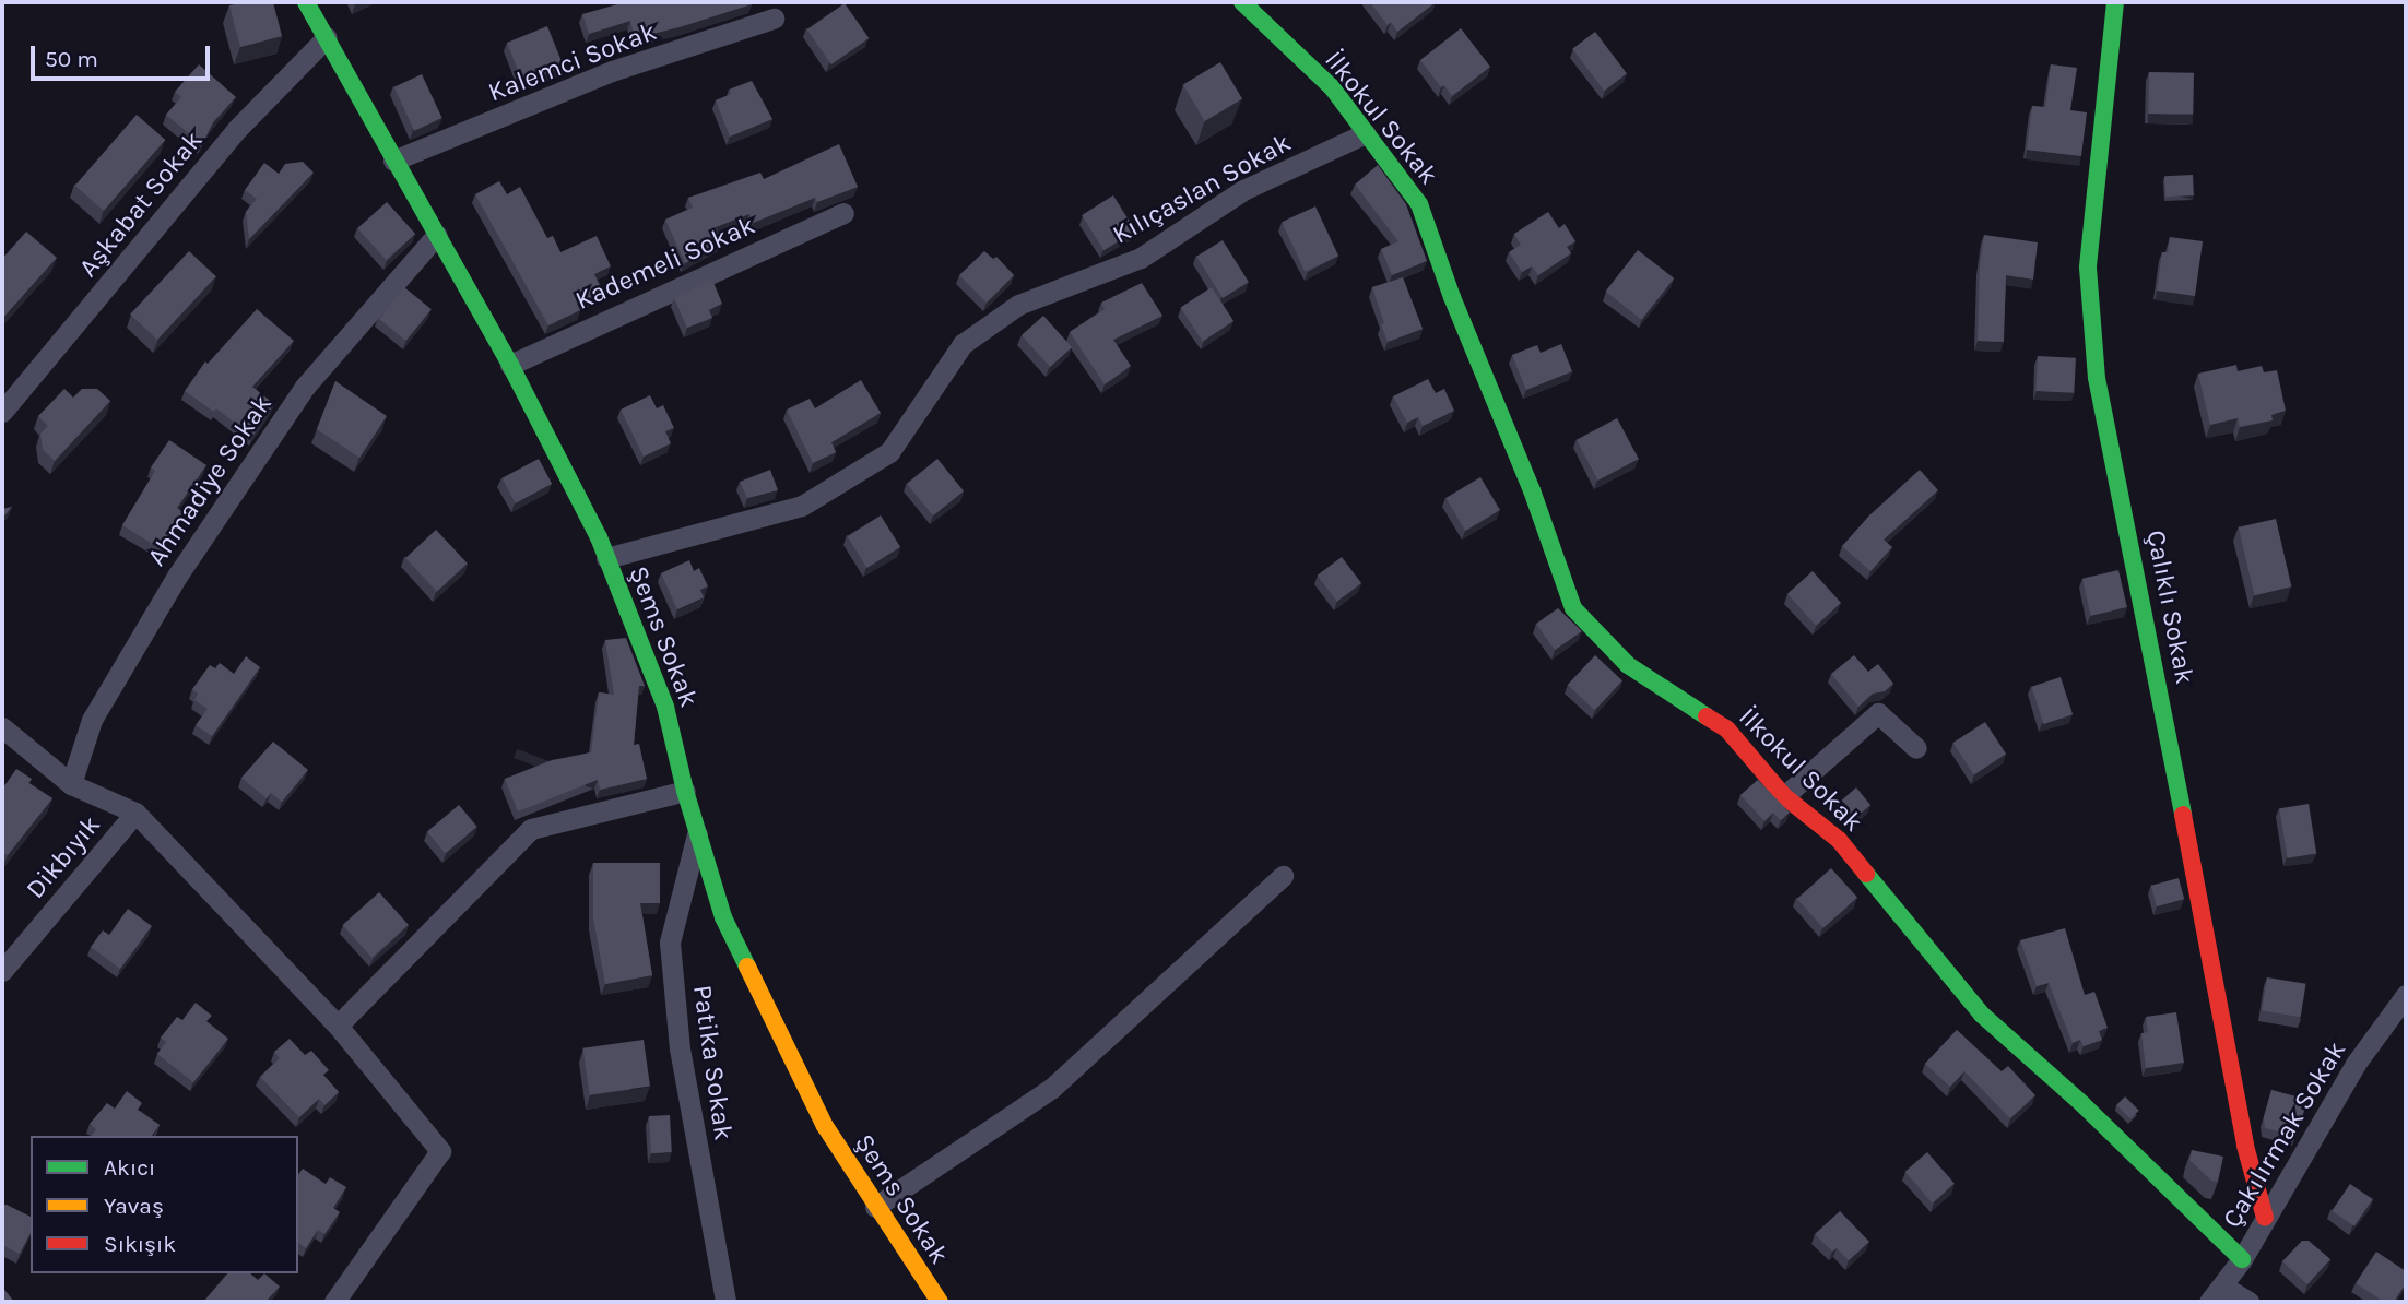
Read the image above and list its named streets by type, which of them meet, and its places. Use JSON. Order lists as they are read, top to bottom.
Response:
{
  "streets": {
    "street": [
      "Kalemci Sokak",
      "İlkokul Sokak",
      "Kılıçaslan Sokak",
      "Aşkabat Sokak",
      "Kademeli Sokak",
      "Ahmadiye Sokak",
      "Çalıklı Sokak",
      "Şems Sokak",
      "Dikbıyık",
      "Patika Sokak",
      "Çakılırmak Sokak"
    ]
  },
  "crossings": [
    ["Kalemci Sokak", "Şems Sokak"],
    ["İlkokul Sokak", "Kılıçaslan Sokak"],
    ["İlkokul Sokak", "Çakılırmak Sokak"],
    ["Kılıçaslan Sokak", "Şems Sokak"],
    ["Aşkabat Sokak", "Şems Sokak"],
    ["Kademeli Sokak", "Şems Sokak"],
    ["Ahmadiye Sokak", "Şems Sokak"],
    ["Çalıklı Sokak", "Çakılırmak Sokak"],
    ["Şems Sokak", "Patika Sokak"]
  ],
  "legend": ["Akıcı", "Yavaş", "Sıkışık"],
  "scale_bar": "50 m"
}
